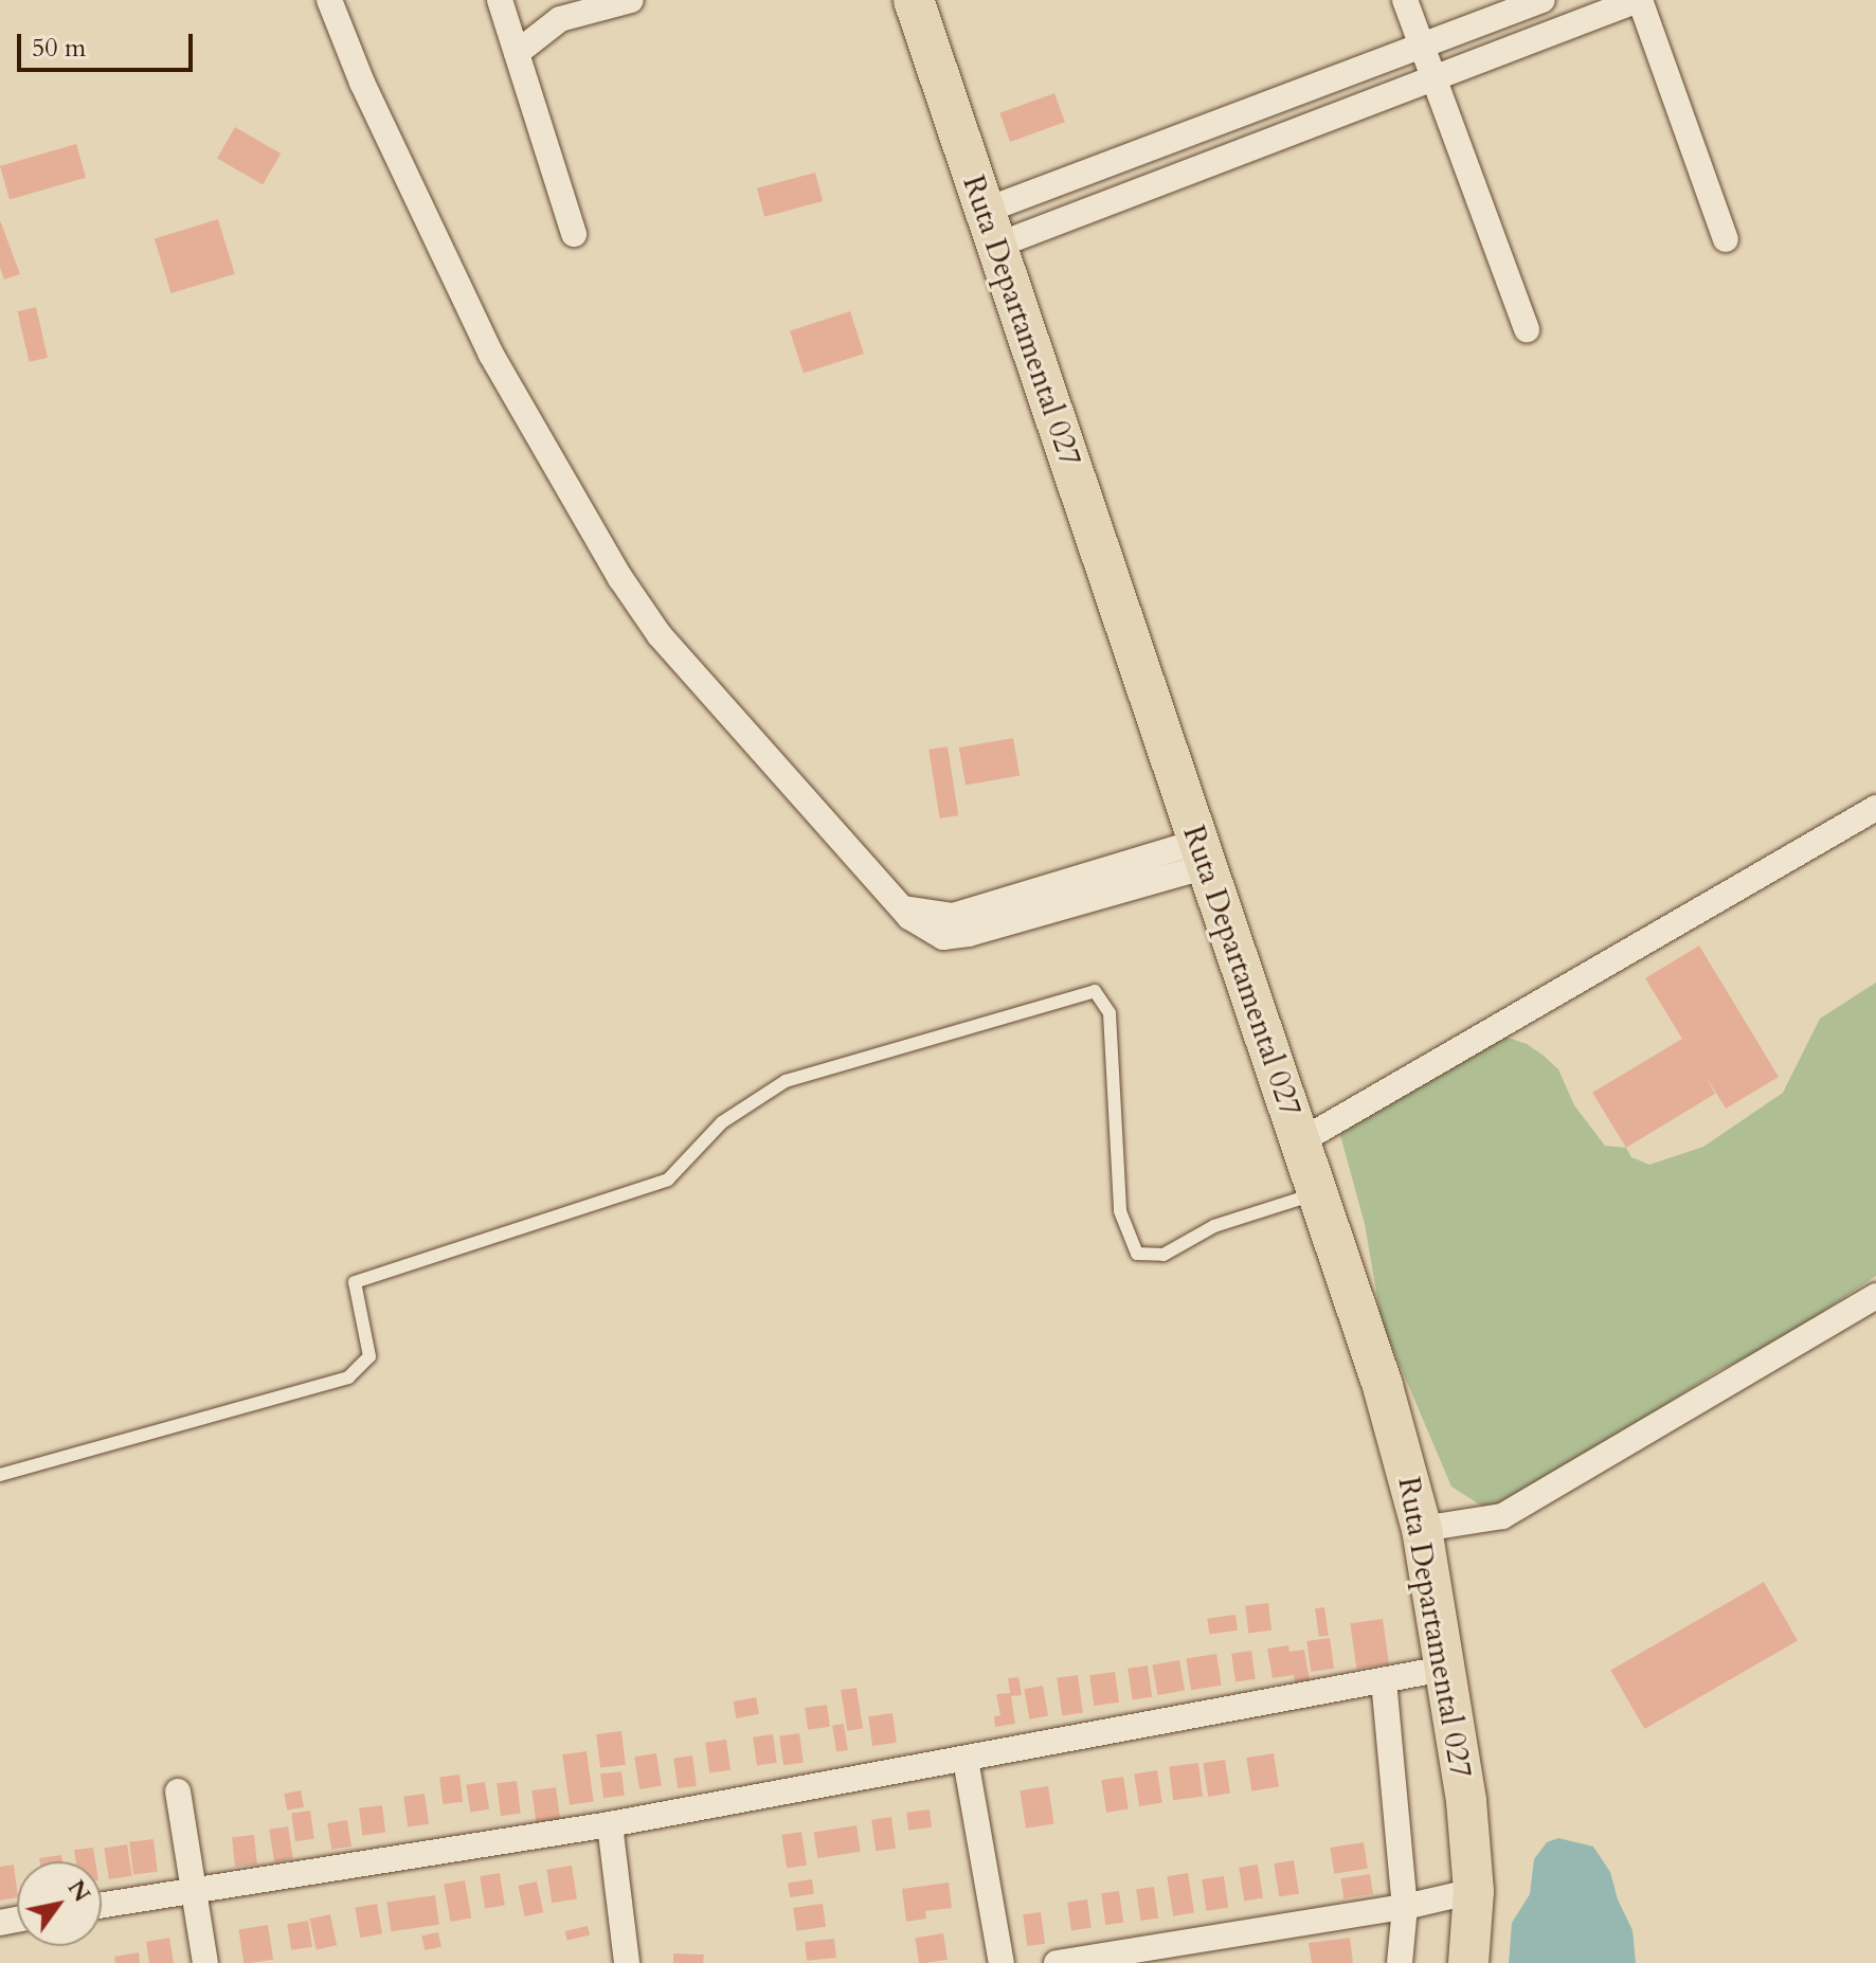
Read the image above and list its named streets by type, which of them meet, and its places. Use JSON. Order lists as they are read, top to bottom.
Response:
{
  "streets": {
    "main road": ["Ruta Departamental 027"]
  },
  "scale_bar": "50 m",
  "north": "top right"
}
